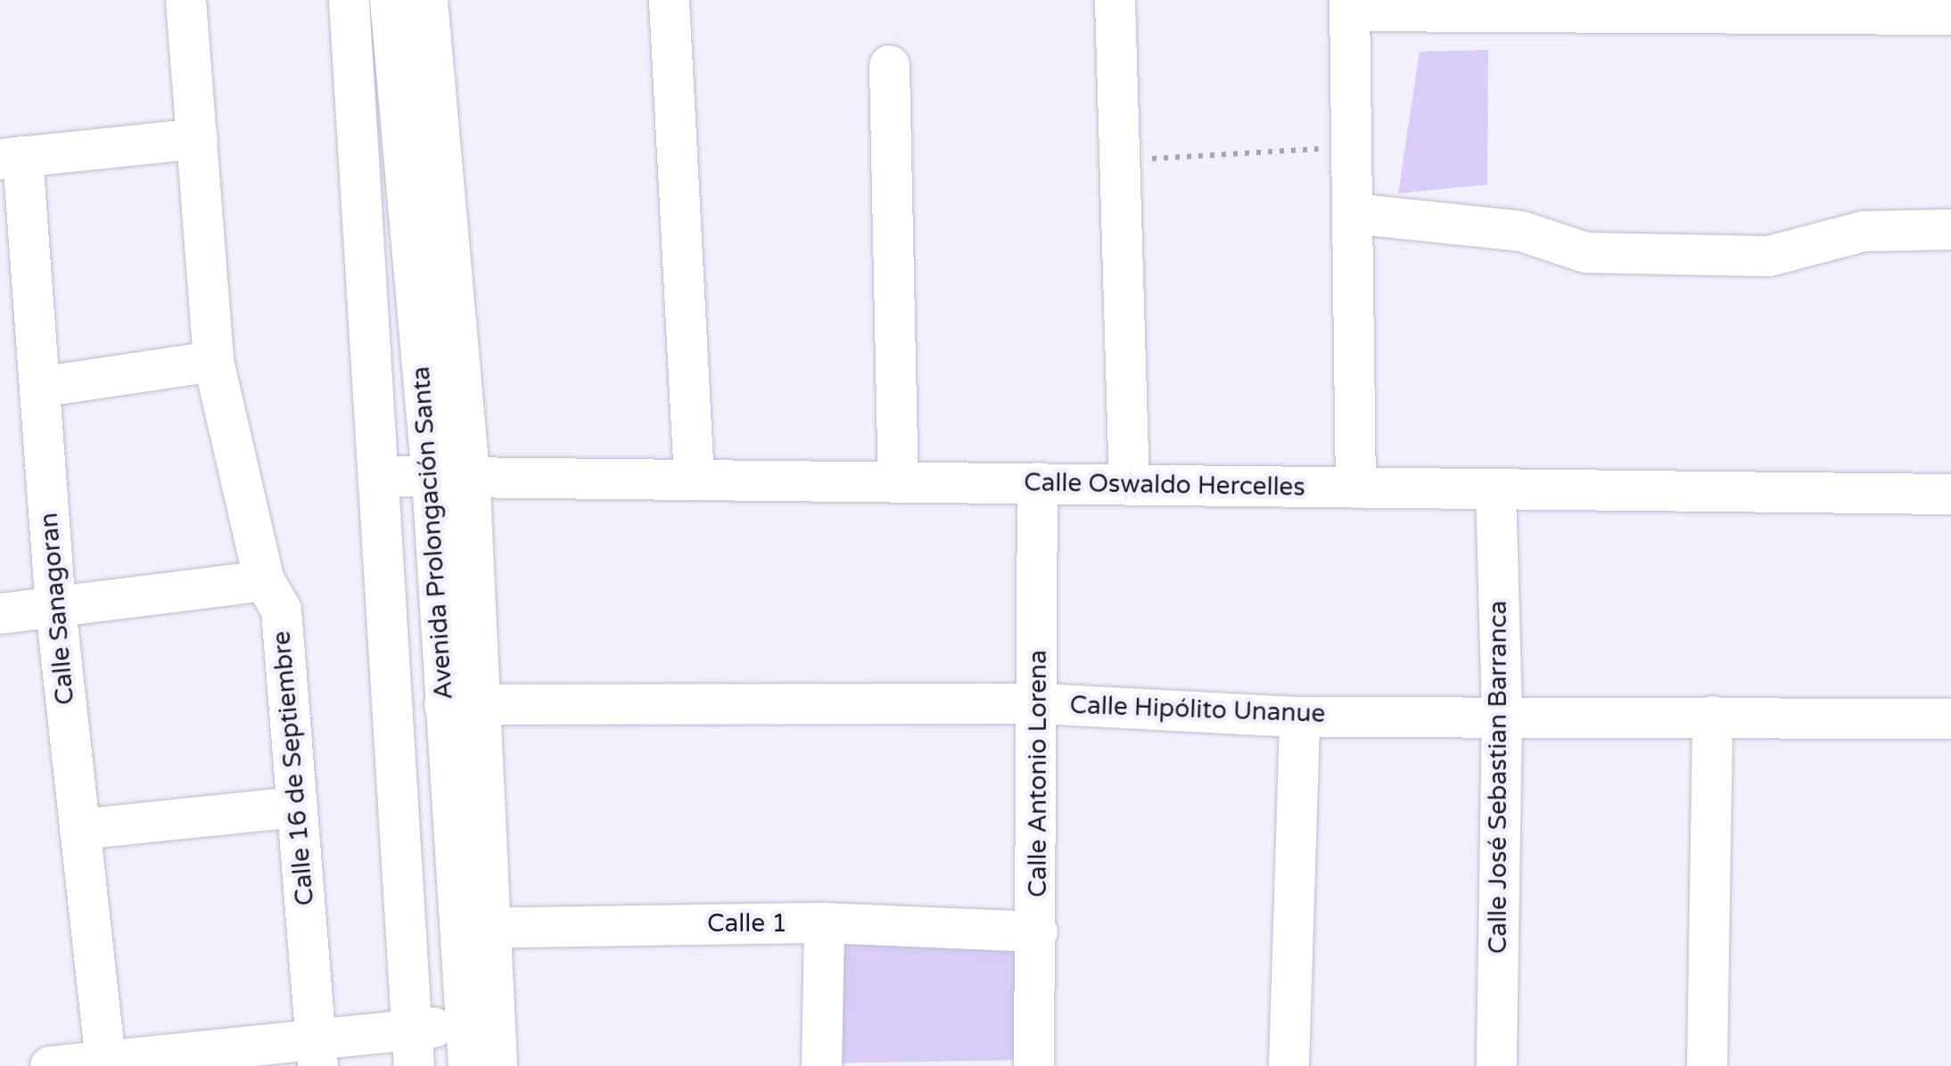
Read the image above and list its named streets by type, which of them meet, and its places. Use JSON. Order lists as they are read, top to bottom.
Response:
{
  "streets": {
    "street": [
      "Calle Oswaldo Hercelles",
      "Avenida Prolongación Santa",
      "Calle Sanagoran",
      "Calle Hipólito Unanue",
      "Calle 16 de Septiembre",
      "Calle Antonio Lorena",
      "Calle José Sebastian Barranca",
      "Calle 1"
    ]
  },
  "crossings": [
    ["Calle Oswaldo Hercelles", "Avenida Prolongación Santa"],
    ["Calle Oswaldo Hercelles", "Calle Antonio Lorena"],
    ["Calle Oswaldo Hercelles", "Calle José Sebastian Barranca"],
    ["Avenida Prolongación Santa", "Calle Hipólito Unanue"],
    ["Avenida Prolongación Santa", "Calle 1"],
    ["Calle Hipólito Unanue", "Calle Antonio Lorena"],
    ["Calle Hipólito Unanue", "Calle José Sebastian Barranca"],
    ["Calle Antonio Lorena", "Calle 1"]
  ]
}
